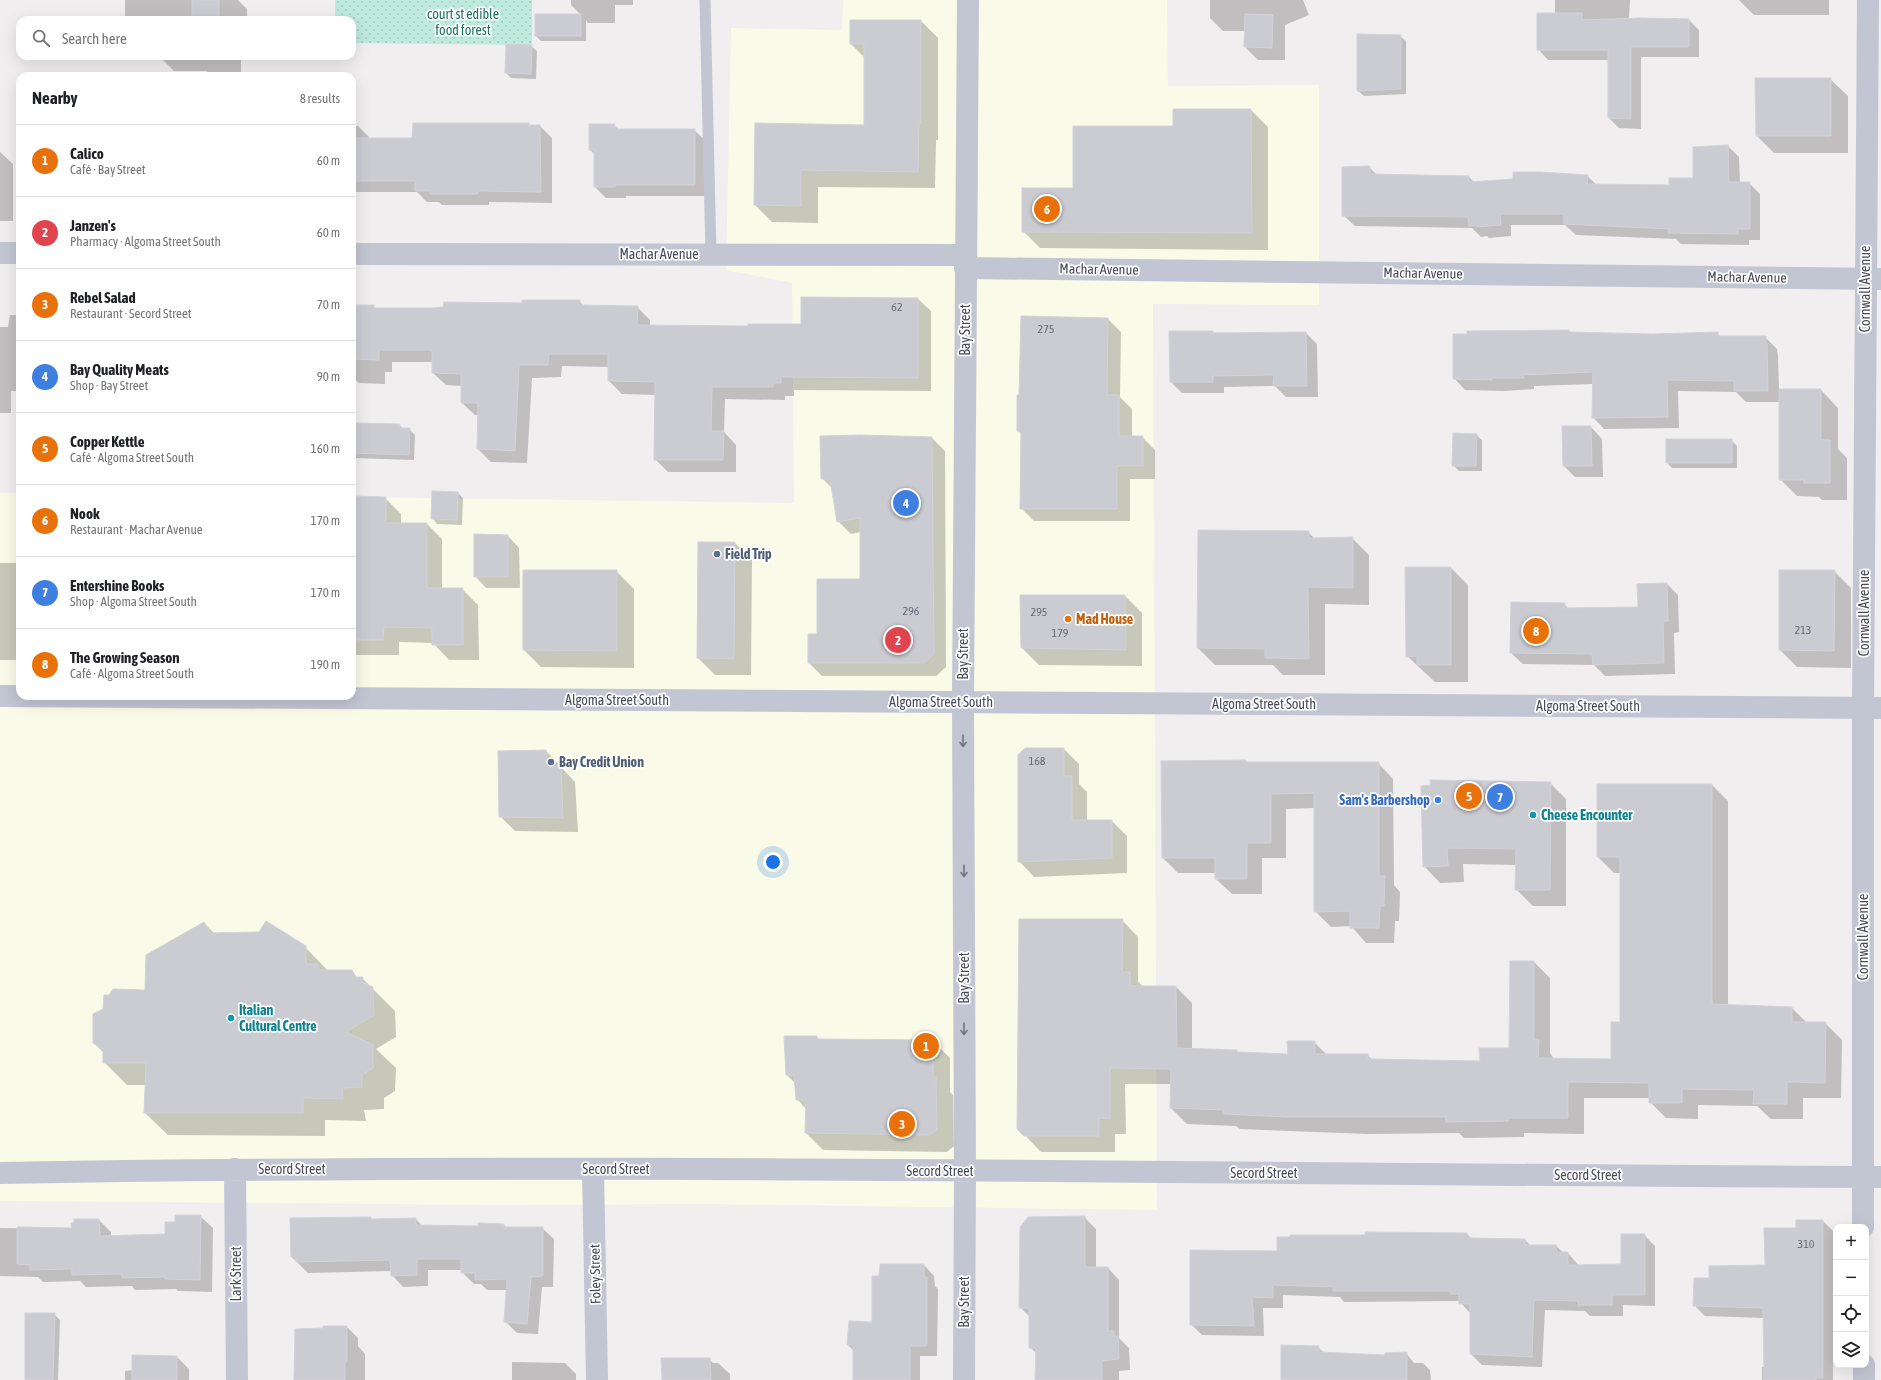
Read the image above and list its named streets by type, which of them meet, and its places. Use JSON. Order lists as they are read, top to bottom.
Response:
{
  "streets": {
    "street": [
      "Machar Avenue",
      "Cornwall Avenue",
      "Bay Street",
      "Algoma Street South",
      "Secord Street",
      "Lark Street",
      "Foley Street"
    ]
  },
  "crossings": [
    ["Machar Avenue", "Cornwall Avenue"],
    ["Machar Avenue", "Bay Street"],
    ["Cornwall Avenue", "Algoma Street South"],
    ["Cornwall Avenue", "Secord Street"],
    ["Bay Street", "Algoma Street South"],
    ["Bay Street", "Secord Street"],
    ["Secord Street", "Lark Street"],
    ["Secord Street", "Foley Street"]
  ],
  "parks": ["court st edible food forest"],
  "places": [
    "Field Trip",
    "Mad House",
    "Bay Credit Union",
    "Sam's Barbershop",
    "Cheese Encounter",
    "Italian Cultural Centre"
  ],
  "house_numbers": [
    "62",
    "275",
    "296",
    "295",
    "213",
    "179",
    "168",
    "310"
  ],
  "page": {
    "search": "Search here",
    "heading": ["Nearby", "8 results"],
    "list": [
      {
        "mark": "1",
        "name": "Calico",
        "note": "Café · Bay Street",
        "value": "60 m"
      },
      {
        "mark": "2",
        "name": "Janzen's",
        "note": "Pharmacy · Algoma Street South",
        "value": "60 m"
      },
      {
        "mark": "3",
        "name": "Rebel Salad",
        "note": "Restaurant · Secord Street",
        "value": "70 m"
      },
      {
        "mark": "4",
        "name": "Bay Quality Meats",
        "note": "Shop · Bay Street",
        "value": "90 m"
      },
      {
        "mark": "5",
        "name": "Copper Kettle",
        "note": "Café · Algoma Street South",
        "value": "160 m"
      },
      {
        "mark": "6",
        "name": "Nook",
        "note": "Restaurant · Machar Avenue",
        "value": "170 m"
      },
      {
        "mark": "7",
        "name": "Entershine Books",
        "note": "Shop · Algoma Street South",
        "value": "170 m"
      },
      {
        "mark": "8",
        "name": "The Growing Season",
        "note": "Café · Algoma Street South",
        "value": "190 m"
      }
    ],
    "pins": [
      "6",
      "4",
      "8",
      "2",
      "5",
      "7",
      "1",
      "3"
    ],
    "map_buttons": ["+", "−"]
  }
}
